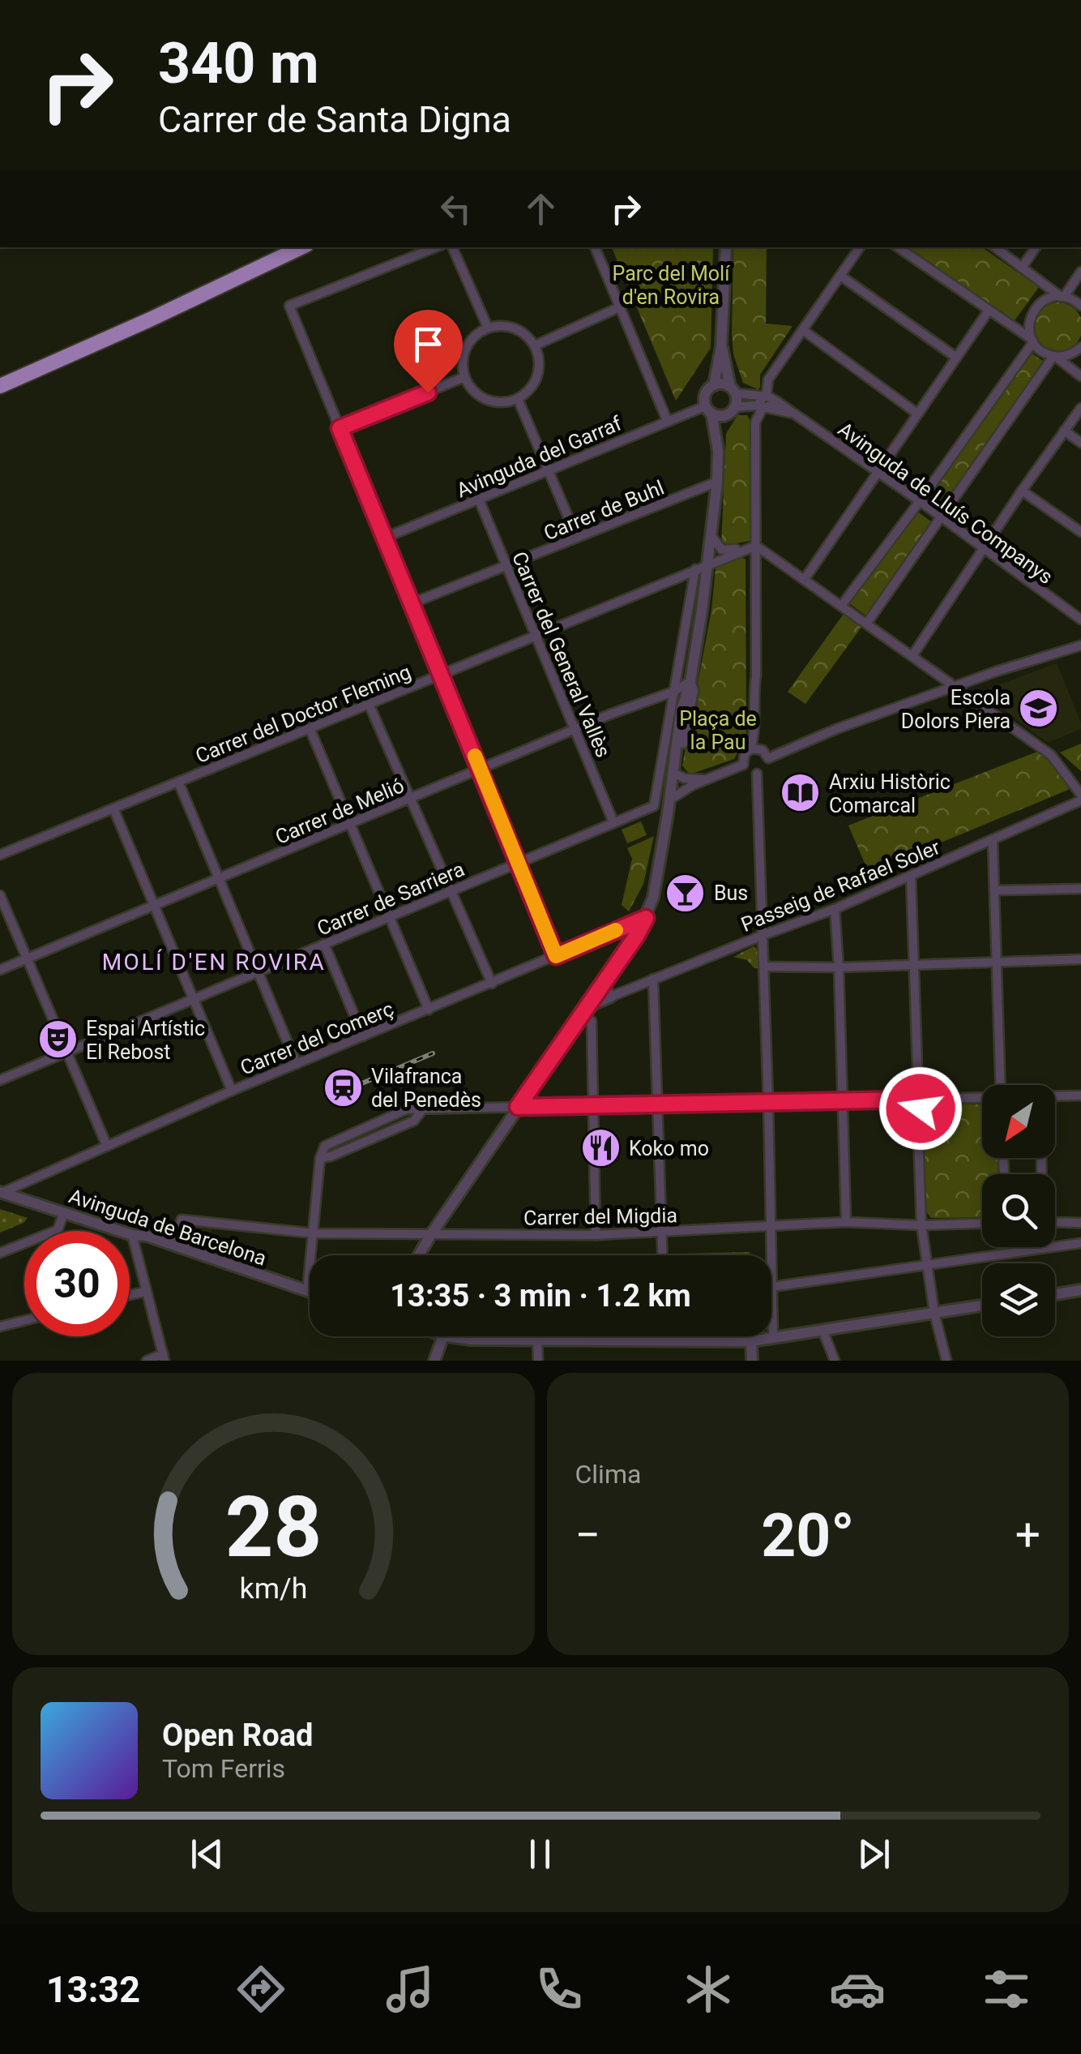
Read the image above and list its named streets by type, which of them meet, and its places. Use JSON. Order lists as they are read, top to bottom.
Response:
{
  "streets": {
    "street": [
      "Avinguda del Garraf",
      "Avinguda de Lluís Companys",
      "Carrer de Buhl",
      "Carrer del General Vallès",
      "Carrer del Doctor Fleming",
      "Carrer de Melió",
      "Passeig de Rafael Soler",
      "Carrer de Sarriera",
      "Carrer del Comerç",
      "Carrer del Migdia",
      "Avinguda de Barcelona"
    ]
  },
  "crossings": [
    ["Avinguda del Garraf", "Avinguda de Lluís Companys"],
    ["Avinguda del Garraf", "Carrer del General Vallès"],
    ["Carrer de Buhl", "Carrer del General Vallès"],
    ["Carrer del General Vallès", "Carrer del Doctor Fleming"],
    ["Carrer del General Vallès", "Carrer de Melió"],
    ["Carrer del General Vallès", "Carrer de Sarriera"],
    ["Carrer de Melió", "Carrer de Sarriera"],
    ["Carrer del Comerç", "Avinguda de Barcelona"],
    ["Carrer del Migdia", "Avinguda de Barcelona"]
  ],
  "districts": ["MOLÍ D'EN ROVIRA"],
  "parks": ["Parc del Molí d'en Rovira", "Plaça de la Pau"],
  "places": {
    "school or university": ["Escola Dolors Piera"],
    "library": ["Arxiu Històric Comarcal"],
    "bar": ["Bus"],
    "theatre": ["Espai Artístic El Rebost"],
    "station": ["Vilafranca del Penedès"],
    "restaurant": ["Koko mo"]
  },
  "north": "bottom left",
  "page": {
    "turn": ["340 m", "Carrer de Santa Digna"],
    "limit": "30",
    "trip": "13:35 · 3 min · 1.2 km",
    "tile": "Clima",
    "heat": ["−", "20°", "+"],
    "song": ["Open Road", "Tom Ferris"],
    "tabs": "13:32",
    "gauge": ["28", "km/h"]
  }
}
